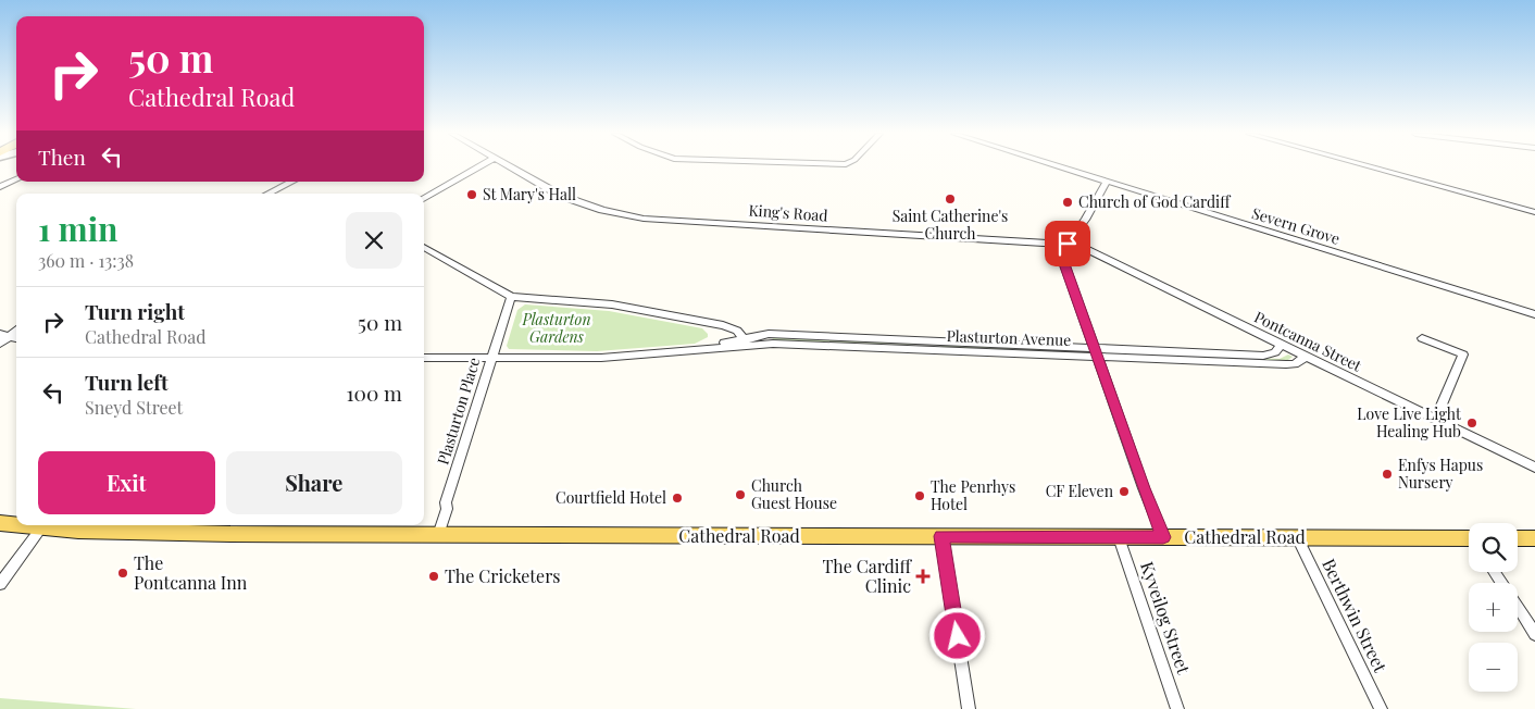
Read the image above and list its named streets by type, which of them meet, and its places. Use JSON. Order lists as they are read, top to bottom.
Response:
{
  "streets": {
    "main road": ["Cathedral Road"],
    "street": [
      "King's Road",
      "Severn Grove",
      "Plasturton Avenue",
      "Pontcanna Street",
      "Plasturton Place",
      "Berthwin Street",
      "Kyveilog Street"
    ]
  },
  "crossings": [
    ["King's Road", "Pontcanna Street"],
    ["Plasturton Avenue", "Pontcanna Street"],
    ["Plasturton Place", "Cathedral Road"],
    ["Cathedral Road", "Berthwin Street"],
    ["Cathedral Road", "Kyveilog Street"]
  ],
  "parks": ["Plasturton Gardens"],
  "places": {
    "other": [
      "St Mary's Hall",
      "Saint Catherine's Church",
      "Church of God Cardiff",
      "Love Live Light Healing Hub",
      "Enfys Hapus Nursery",
      "CF Eleven",
      "Church Guest House",
      "The Penrhys Hotel",
      "Courtfield Hotel",
      "The Pontcanna Inn",
      "The Cricketers"
    ],
    "health": ["The Cardiff Clinic"]
  },
  "page": {
    "turn": ["50 m", "Cathedral Road"],
    "then": "Then",
    "heading": ["1 min", "360 m · 13:38"],
    "list": [
      {
        "name": "Turn right",
        "note": "Cathedral Road",
        "value": "50 m"
      },
      {
        "name": "Turn left",
        "note": "Sneyd Street",
        "value": "100 m"
      }
    ],
    "buttons": ["Exit", "Share"],
    "map_buttons": ["+", "−"]
  }
}
